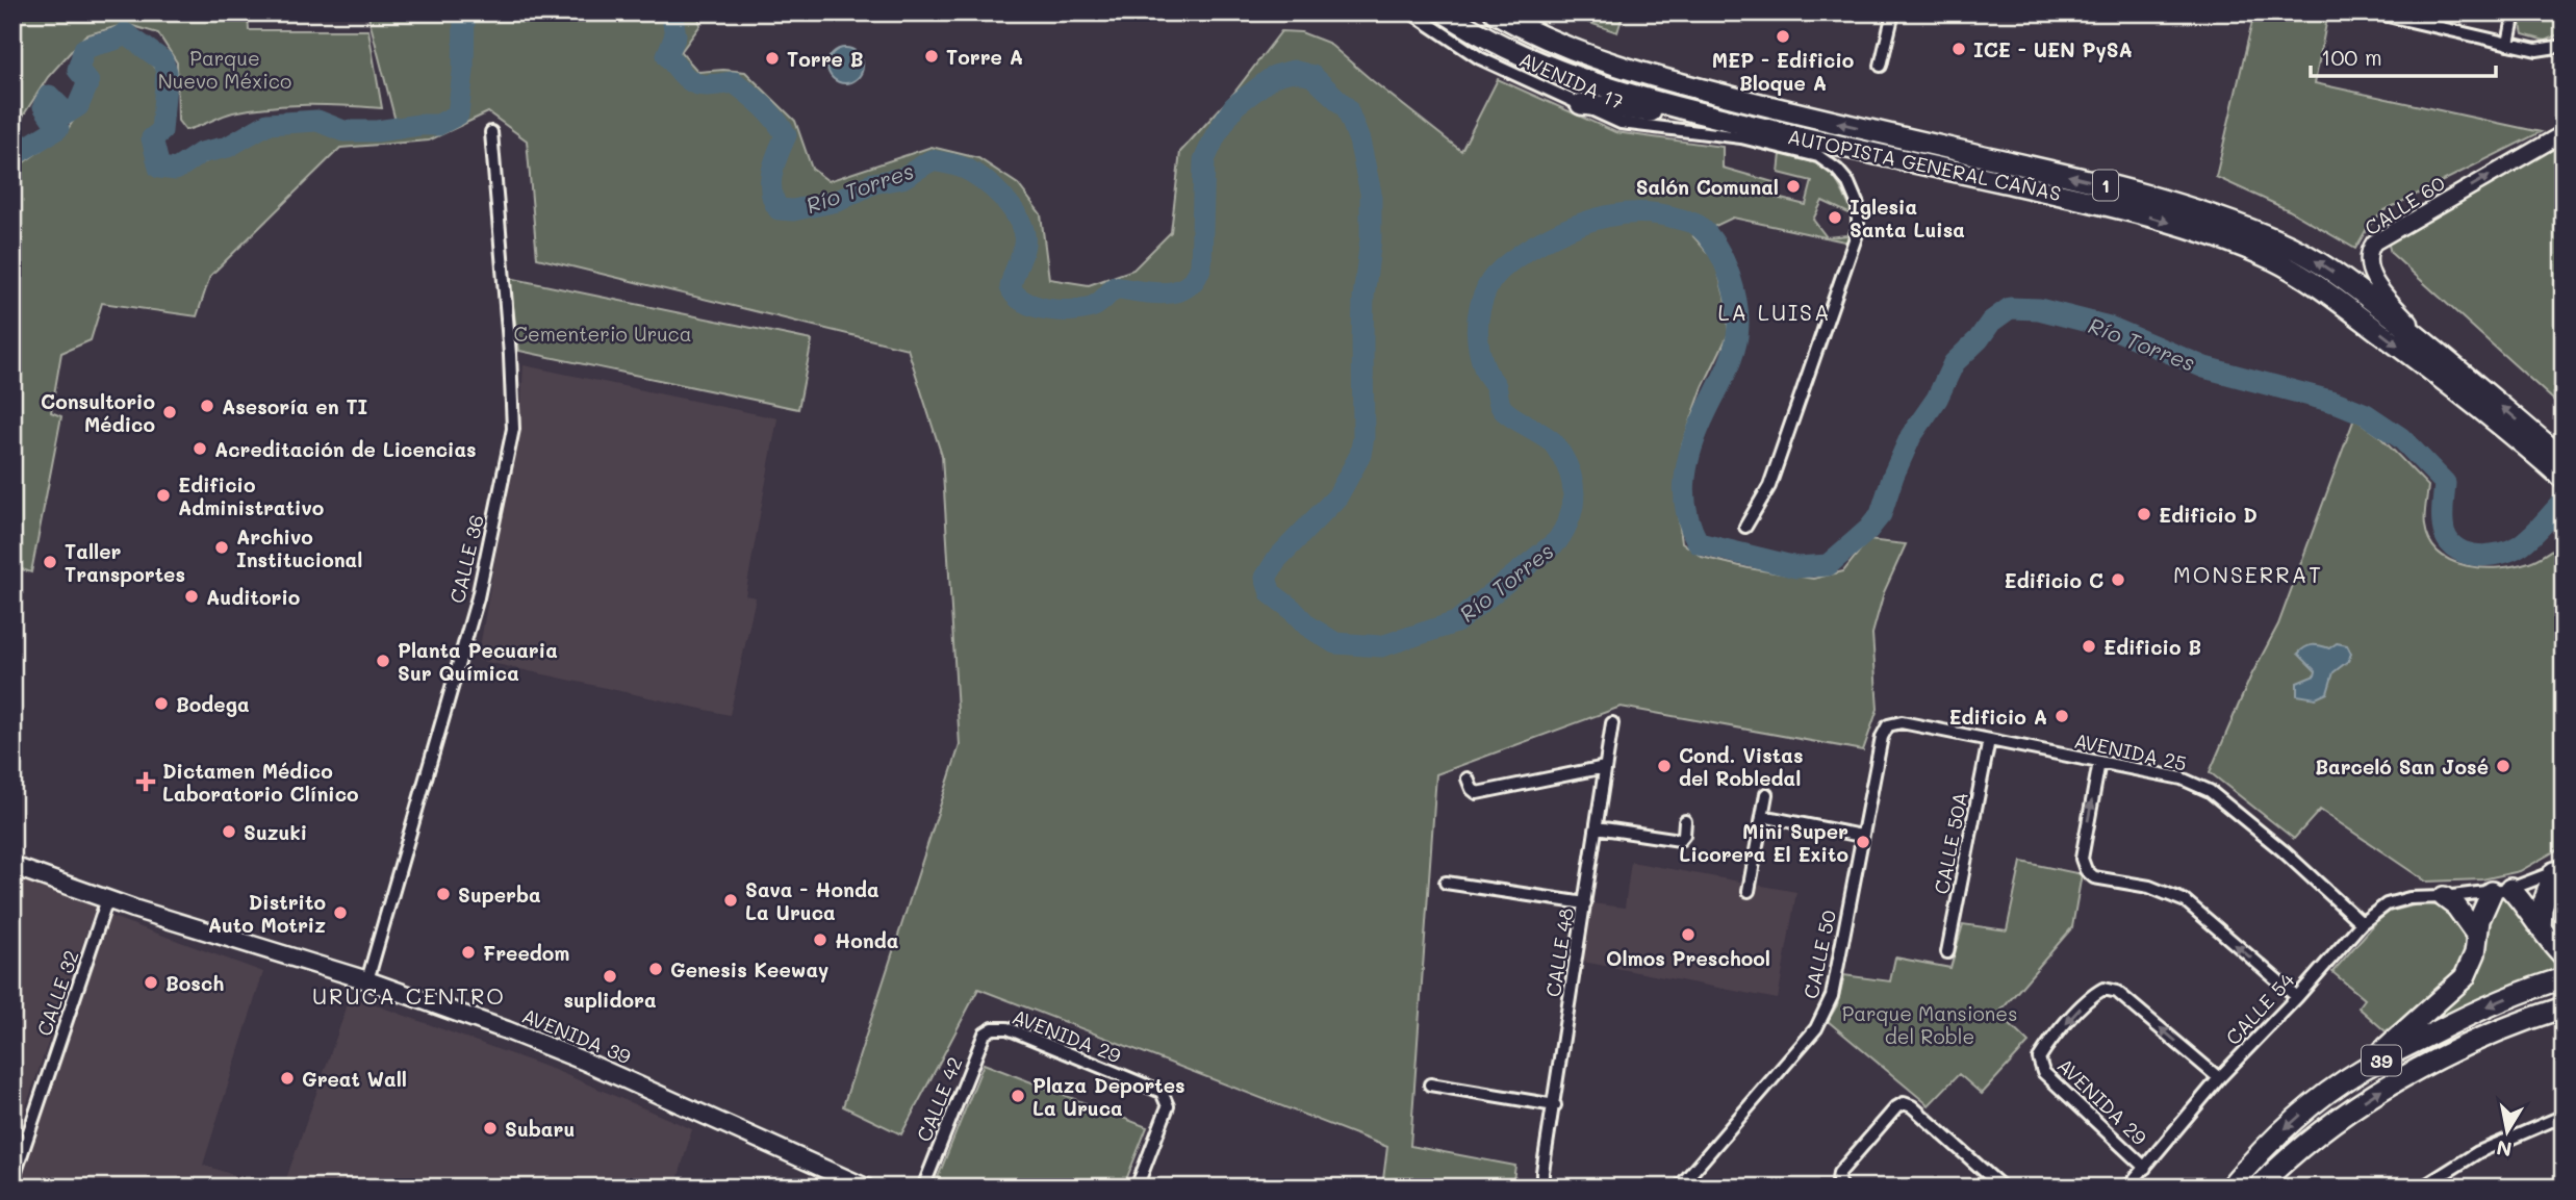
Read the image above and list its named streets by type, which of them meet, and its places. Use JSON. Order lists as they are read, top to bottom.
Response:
{
  "streets": {
    "highway": ["AUTOPISTA GENERAL CAÑAS", "1", "39"],
    "main road": ["AVENIDA 39"],
    "street": [
      "AVENIDA 17",
      "CALLE 60",
      "CALLE 36",
      "AVENIDA 25",
      "CALLE 50A",
      "CALLE 48",
      "CALLE 50",
      "CALLE 32",
      "CALLE 54",
      "AVENIDA 29",
      "CALLE 42"
    ]
  },
  "crossings": [
    ["AUTOPISTA GENERAL CAÑAS", "CALLE 60"],
    ["CALLE 36", "AVENIDA 39"],
    ["AVENIDA 25", "CALLE 50A"],
    ["AVENIDA 25", "CALLE 50"],
    ["AVENIDA 25", "CALLE 54"],
    ["CALLE 32", "AVENIDA 39"],
    ["CALLE 54", "AVENIDA 29"],
    ["AVENIDA 29", "CALLE 42"]
  ],
  "districts": ["LA LUISA", "MONSERRAT", "URUCA CENTRO"],
  "water": ["Río Torres"],
  "parks": ["Parque Nuevo México", "Cementerio Uruca", "Parque Mansiones del Roble"],
  "places": {
    "other": [
      "MEP - Edificio Bloque A",
      "ICE - UEN PySA",
      "Torre A",
      "Torre B",
      "Salón Comunal",
      "Iglesia Santa Luisa",
      "Asesoría en TI",
      "Consultorio Médico",
      "Acreditación de Licencias",
      "Edificio Administrativo",
      "Edificio D",
      "Archivo Institucional",
      "Taller Transportes",
      "Edificio C",
      "Auditorio",
      "Edificio B",
      "Planta Pecuaria Sur Química",
      "Bodega",
      "Edificio A",
      "Cond. Vistas del Robledal",
      "Barceló San José",
      "Suzuki",
      "Mini Super Licorera El Exito",
      "Superba",
      "Sava - Honda La Uruca",
      "Distrito Auto Motriz",
      "Olmos Preschool",
      "Honda",
      "Freedom",
      "Genesis Keeway",
      "suplidora",
      "Bosch",
      "Great Wall",
      "Plaza Deportes La Uruca",
      "Subaru"
    ],
    "health": ["Dictamen Médico Laboratorio Clínico"]
  },
  "scale_bar": "100 m",
  "north": "bottom"
}
